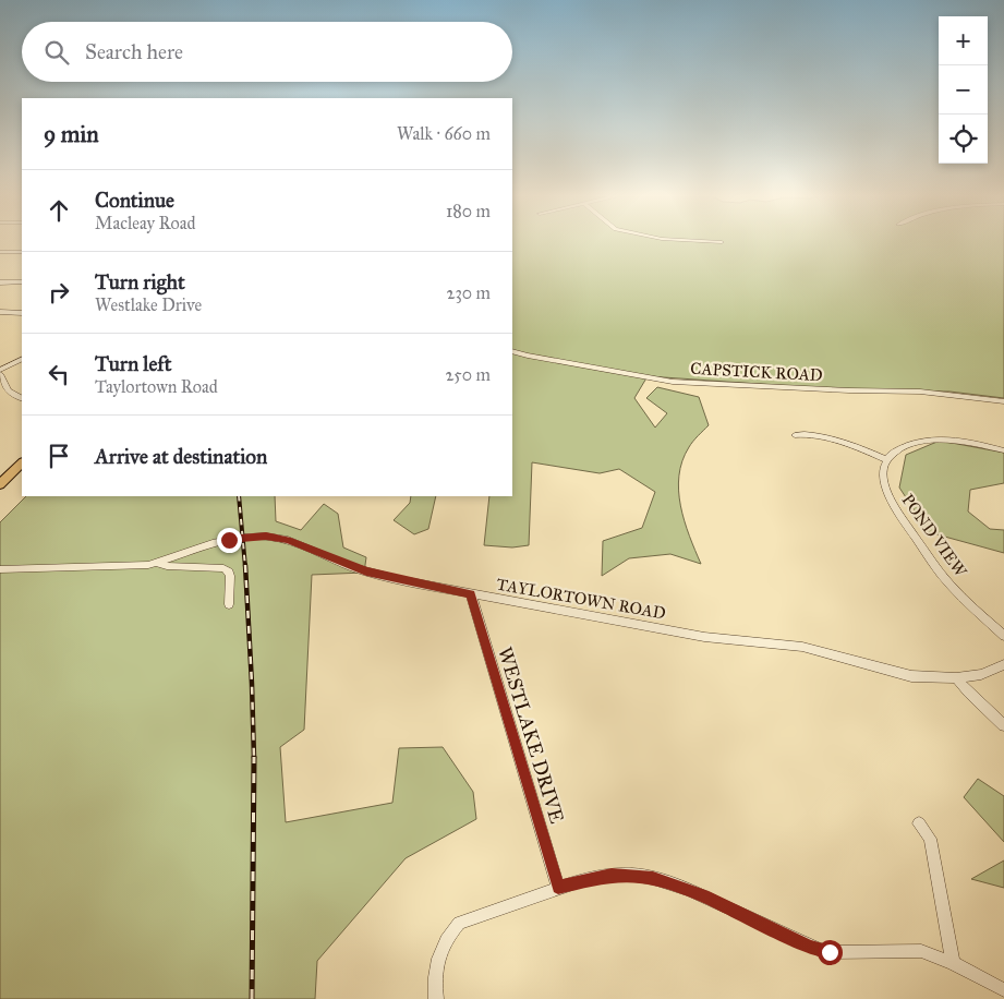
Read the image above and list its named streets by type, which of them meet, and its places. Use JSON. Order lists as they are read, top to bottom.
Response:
{
  "streets": {
    "street": [
      "CAPSTICK ROAD",
      "POND VIEW",
      "TAYLORTOWN ROAD",
      "WESTLAKE DRIVE"
    ]
  },
  "crossings": [
    ["TAYLORTOWN ROAD", "WESTLAKE DRIVE"]
  ],
  "page": {
    "map_buttons": ["+", "−"],
    "search": "Search here",
    "heading": ["9 min", "Walk · 660 m"],
    "list": [
      ["Continue", "Macleay Road", "180 m"],
      ["Turn right", "Westlake Drive", "230 m"],
      ["Turn left", "Taylortown Road", "250 m"],
      "Arrive at destination"
    ]
  }
}
